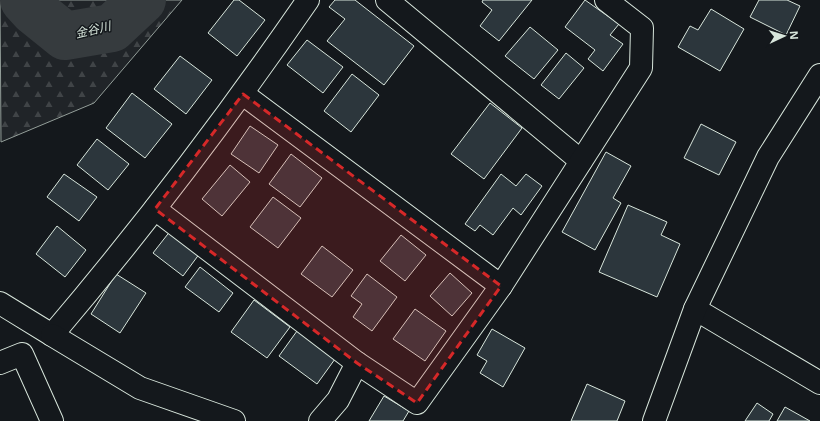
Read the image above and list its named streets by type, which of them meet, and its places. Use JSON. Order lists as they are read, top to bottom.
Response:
{
  "water": ["金谷川"],
  "north": "right"
}
